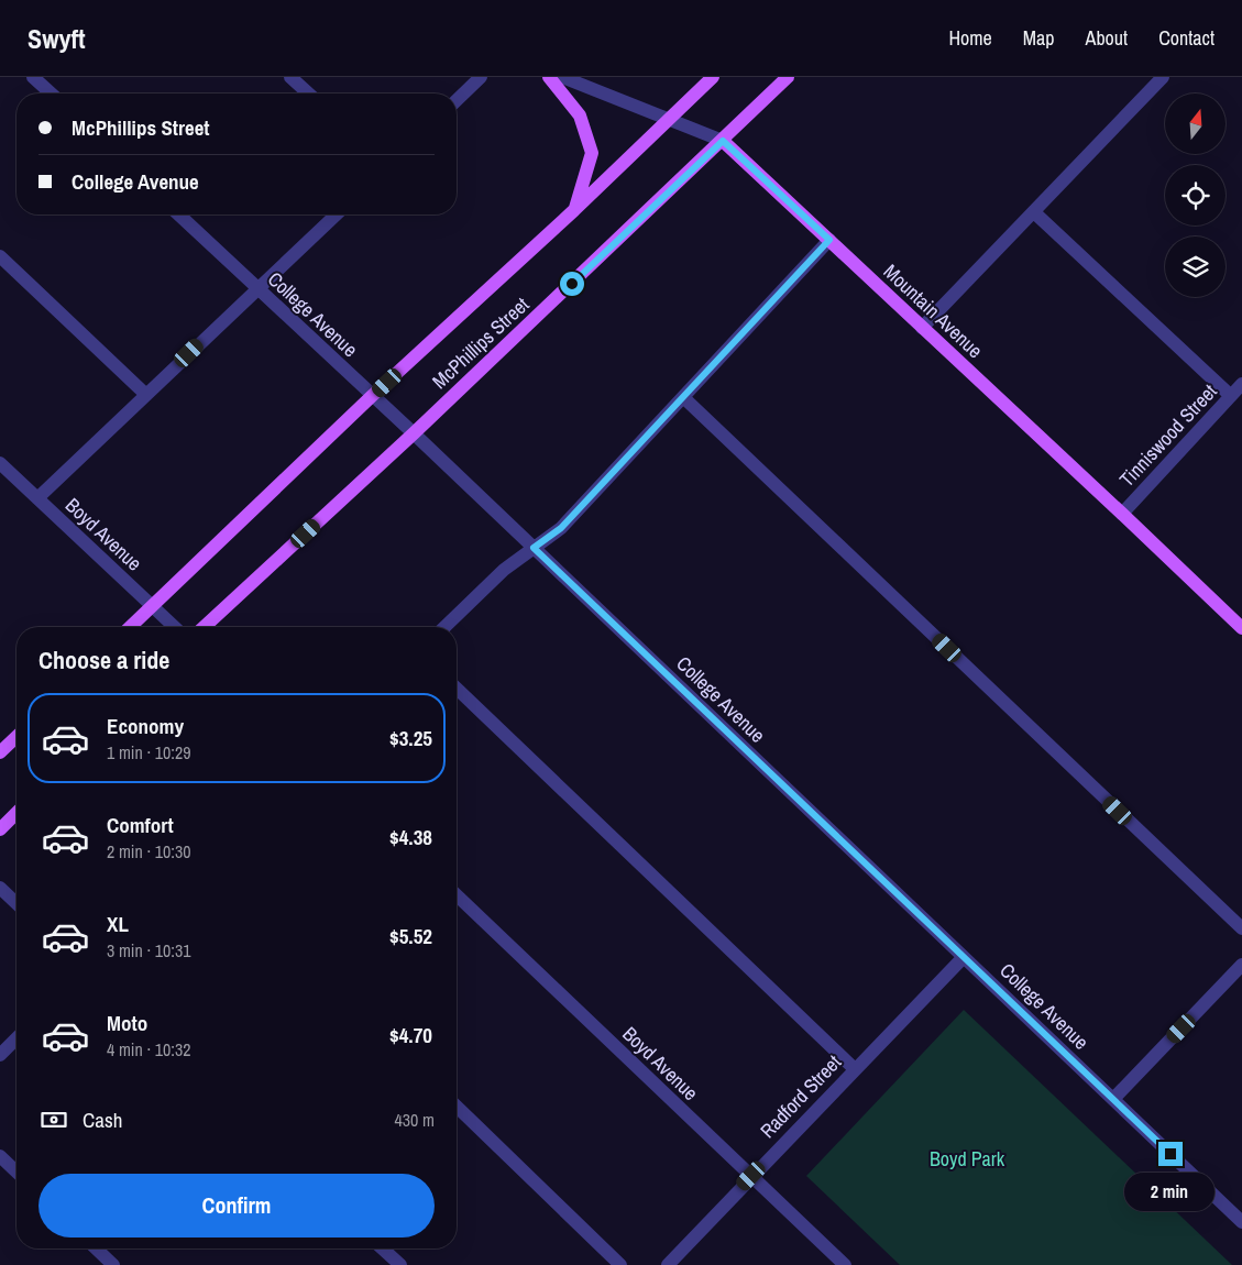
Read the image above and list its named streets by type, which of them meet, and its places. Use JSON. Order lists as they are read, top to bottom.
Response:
{
  "streets": {
    "main road": ["Mountain Avenue", "McPhillips Street"],
    "street": [
      "College Avenue",
      "Tinniswood Street",
      "Boyd Avenue",
      "Radford Street"
    ]
  },
  "crossings": [
    ["Mountain Avenue", "McPhillips Street"],
    ["Mountain Avenue", "Tinniswood Street"],
    ["College Avenue", "McPhillips Street"],
    ["College Avenue", "Radford Street"],
    ["McPhillips Street", "Boyd Avenue"],
    ["Boyd Avenue", "Radford Street"]
  ],
  "parks": ["Boyd Park"],
  "north": "top",
  "page": {
    "header": "Swyft",
    "nav": [
      "Home",
      "Map",
      "About",
      "Contact"
    ],
    "banner": ["McPhillips Street", "College Avenue"],
    "heading": "Choose a ride",
    "list": [
      {
        "name": "Economy",
        "note": "1 min · 10:29",
        "value": "$3.25"
      },
      {
        "name": "Comfort",
        "note": "2 min · 10:30",
        "value": "$4.38"
      },
      {
        "name": "XL",
        "note": "3 min · 10:31",
        "value": "$5.52"
      },
      {
        "name": "Moto",
        "note": "4 min · 10:32",
        "value": "$4.70"
      }
    ],
    "pay": ["Cash", "430 m"],
    "buttons": "Confirm",
    "bubble": "2 min"
  }
}
